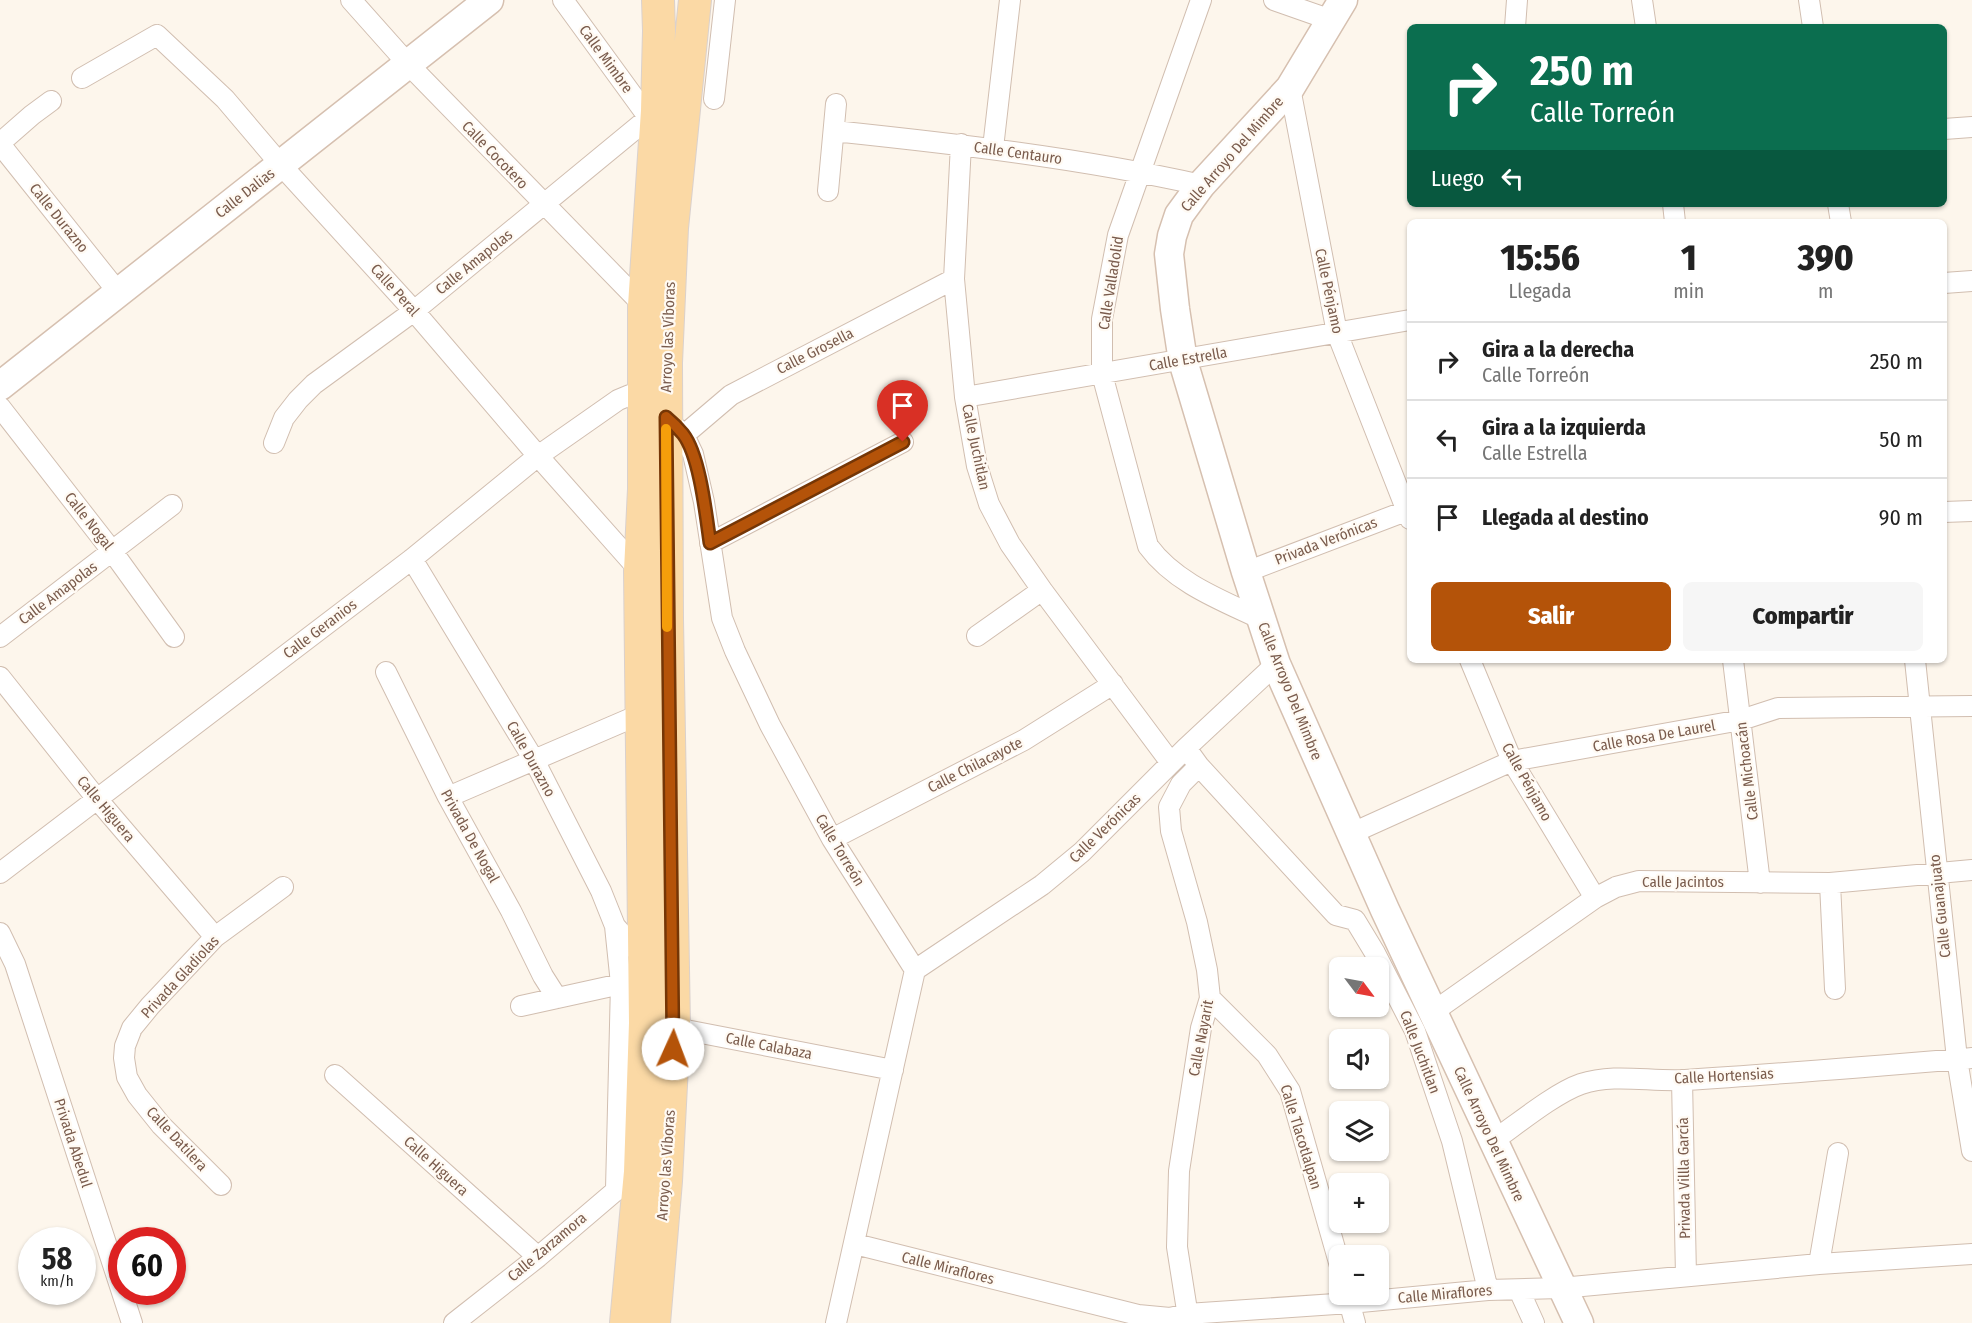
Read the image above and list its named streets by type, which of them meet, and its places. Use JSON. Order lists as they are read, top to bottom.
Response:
{
  "streets": {
    "main road": ["Arroyo las Víboras"],
    "street": [
      "Calle Mimbre",
      "Calle Centauro",
      "Calle Arroyo Del Mimbre",
      "Calle Cocotero",
      "Calle Dalias",
      "Calle Durazno",
      "Calle Amapolas",
      "Calle Valladolid",
      "Calle Peral",
      "Calle Pénjamo",
      "Calle Grosella",
      "Calle Estrella",
      "Calle Juchitlan",
      "Calle Nogal",
      "Privada Verónicas",
      "Calle Geranios",
      "Calle Rosa De Laurel",
      "Calle Chilacayote",
      "Calle Michoacán",
      "Calle Higuera",
      "Calle Verónicas",
      "Privada De Nogal",
      "Calle Torreón",
      "Calle Jacintos",
      "Calle Guanajuato",
      "Privada Gladiolas",
      "Calle Nayarit",
      "Calle Calabaza",
      "Calle Hortensias",
      "Calle Tlacotlalpan",
      "Calle Datilera",
      "Privada Abedul",
      "Privada Villla García",
      "Calle Zarzamora",
      "Calle Miraflores"
    ]
  },
  "crossings": [
    ["Calle Mimbre", "Calle Amapolas"],
    ["Calle Mimbre", "Arroyo las Víboras"],
    ["Calle Centauro", "Calle Arroyo Del Mimbre"],
    ["Calle Centauro", "Calle Valladolid"],
    ["Calle Centauro", "Calle Juchitlan"],
    ["Calle Arroyo Del Mimbre", "Calle Valladolid"],
    ["Calle Arroyo Del Mimbre", "Calle Pénjamo"],
    ["Calle Arroyo Del Mimbre", "Calle Estrella"],
    ["Calle Arroyo Del Mimbre", "Calle Juchitlan"],
    ["Calle Arroyo Del Mimbre", "Privada Verónicas"],
    ["Calle Arroyo Del Mimbre", "Calle Rosa De Laurel"],
    ["Calle Arroyo Del Mimbre", "Calle Verónicas"],
    ["Calle Arroyo Del Mimbre", "Calle Jacintos"],
    ["Calle Arroyo Del Mimbre", "Calle Hortensias"],
    ["Calle Arroyo Del Mimbre", "Calle Miraflores"],
    ["Calle Cocotero", "Calle Dalias"],
    ["Calle Cocotero", "Calle Amapolas"],
    ["Calle Cocotero", "Arroyo las Víboras"],
    ["Calle Dalias", "Calle Durazno"],
    ["Calle Dalias", "Calle Peral"],
    ["Calle Durazno", "Arroyo las Víboras"],
    ["Calle Durazno", "Calle Geranios"],
    ["Calle Amapolas", "Calle Peral"],
    ["Calle Amapolas", "Arroyo las Víboras"],
    ["Calle Amapolas", "Calle Nogal"],
    ["Calle Valladolid", "Calle Estrella"],
    ["Calle Peral", "Arroyo las Víboras"],
    ["Calle Peral", "Calle Geranios"],
    ["Calle Pénjamo", "Calle Estrella"],
    ["Calle Pénjamo", "Calle Rosa De Laurel"],
    ["Calle Pénjamo", "Calle Jacintos"],
    ["Arroyo las Víboras", "Calle Grosella"],
    ["Arroyo las Víboras", "Calle Geranios"],
    ["Arroyo las Víboras", "Calle Torreón"],
    ["Arroyo las Víboras", "Calle Calabaza"],
    ["Arroyo las Víboras", "Calle Zarzamora"],
    ["Calle Grosella", "Calle Juchitlan"],
    ["Calle Grosella", "Calle Geranios"],
    ["Calle Grosella", "Calle Torreón"],
    ["Calle Estrella", "Calle Juchitlan"],
    ["Calle Juchitlan", "Calle Chilacayote"],
    ["Calle Juchitlan", "Calle Verónicas"],
    ["Calle Juchitlan", "Calle Miraflores"],
    ["Calle Geranios", "Calle Higuera"],
    ["Calle Geranios", "Calle Torreón"],
    ["Calle Rosa De Laurel", "Calle Michoacán"],
    ["Calle Rosa De Laurel", "Calle Guanajuato"],
    ["Calle Chilacayote", "Calle Torreón"],
    ["Calle Michoacán", "Calle Jacintos"],
    ["Calle Higuera", "Privada Gladiolas"],
    ["Calle Higuera", "Calle Zarzamora"],
    ["Calle Verónicas", "Calle Torreón"],
    ["Calle Jacintos", "Calle Guanajuato"],
    ["Calle Guanajuato", "Calle Hortensias"],
    ["Privada Gladiolas", "Calle Datilera"],
    ["Calle Nayarit", "Calle Tlacotlalpan"],
    ["Calle Nayarit", "Calle Miraflores"],
    ["Calle Hortensias", "Privada Villla García"],
    ["Privada Villla García", "Calle Miraflores"]
  ],
  "north": "bottom right",
  "page": {
    "turn": ["250 m", "Calle Torreón"],
    "then": "Luego",
    "eta": [
      "15:56",
      "Llegada",
      "1",
      "min",
      "390",
      "m"
    ],
    "list": [
      {
        "name": "Gira a la derecha",
        "note": "Calle Torreón",
        "value": "250 m"
      },
      {
        "name": "Gira a la izquierda",
        "note": "Calle Estrella",
        "value": "50 m"
      },
      {
        "name": "Llegada al destino",
        "value": "90 m"
      }
    ],
    "buttons": ["Salir", "Compartir"],
    "map_buttons": ["+", "−"],
    "speed": "58 km/h",
    "limit": "60"
  }
}
